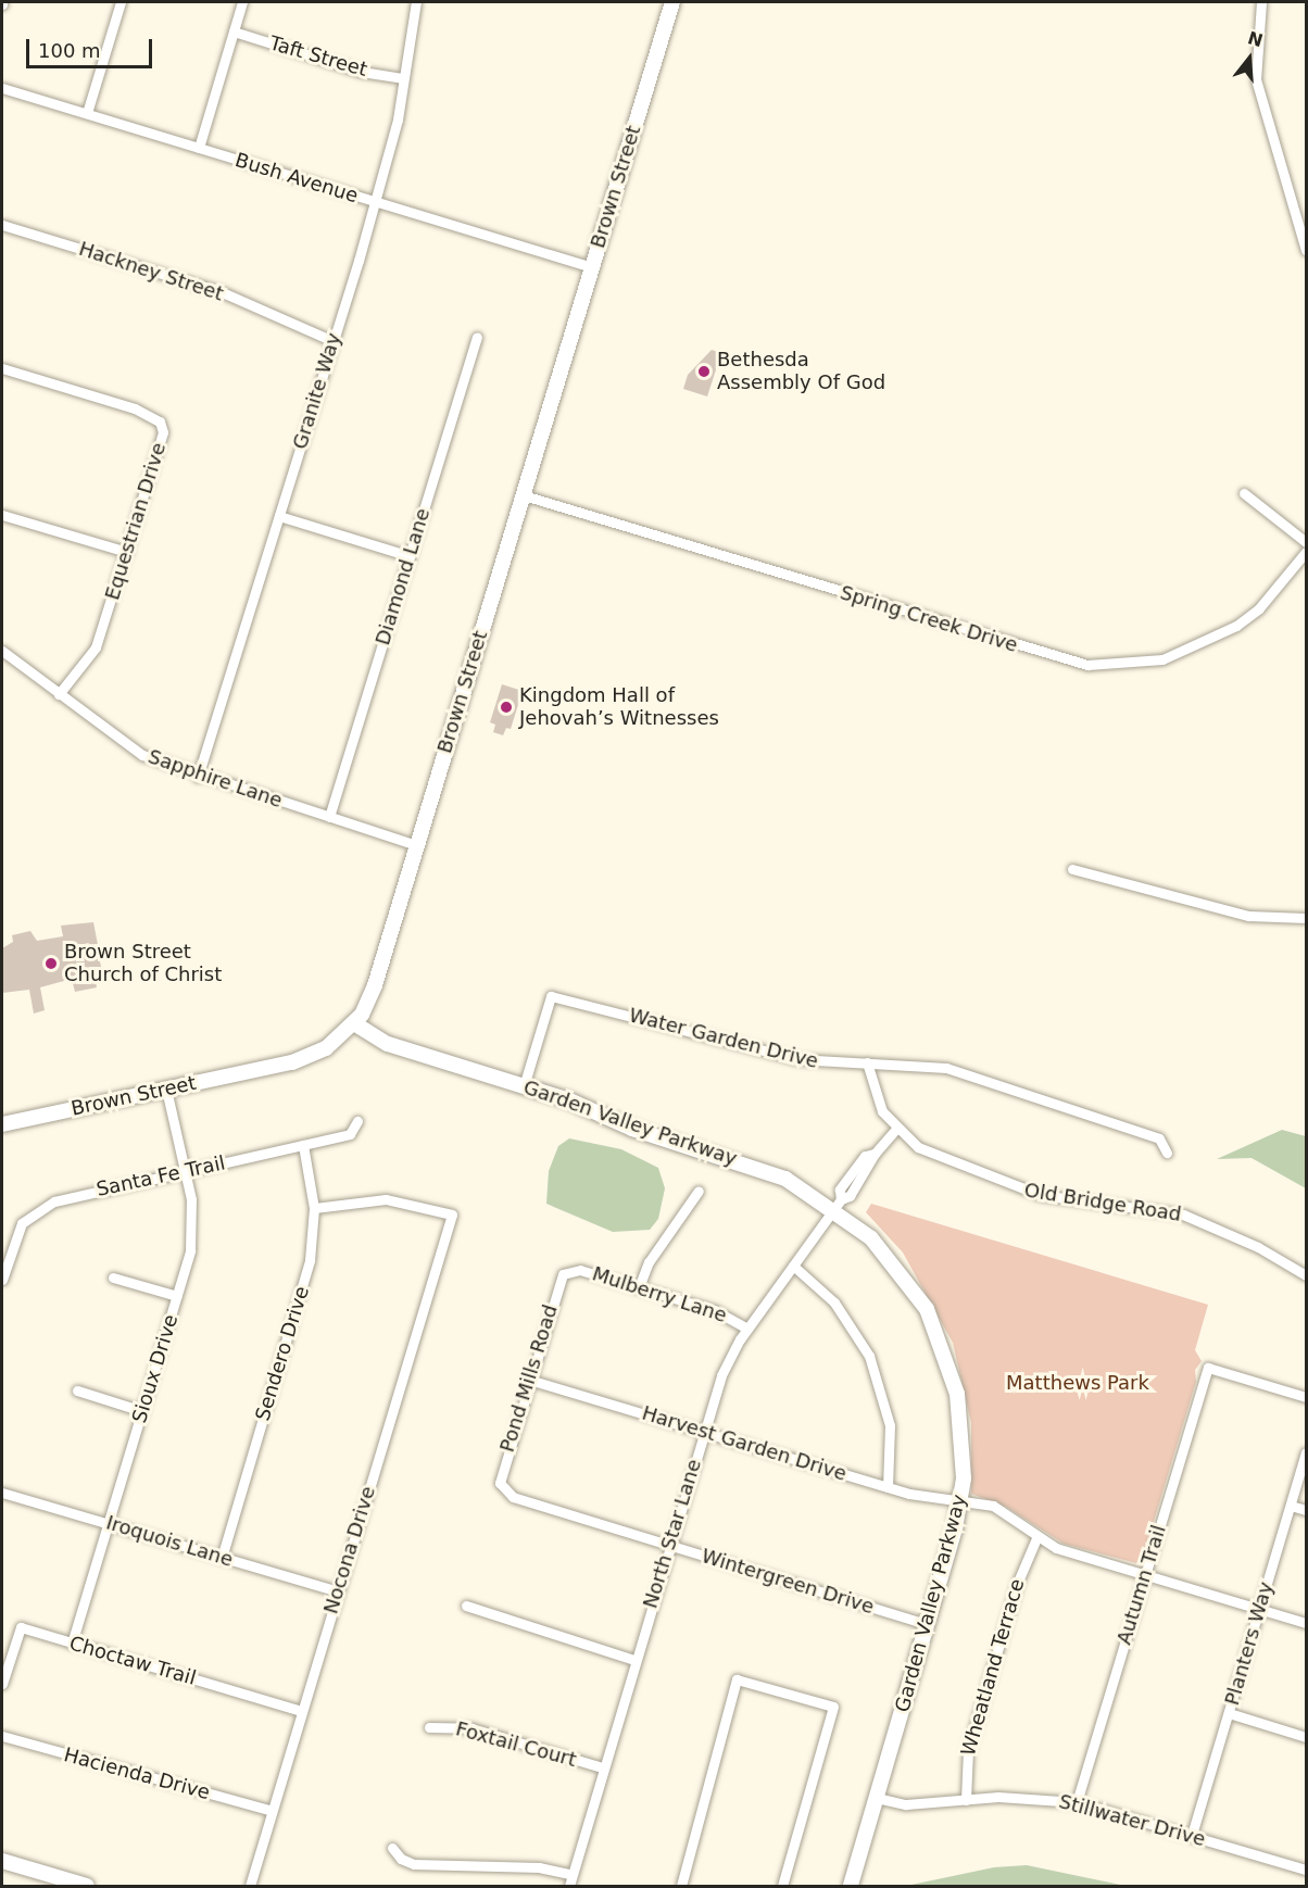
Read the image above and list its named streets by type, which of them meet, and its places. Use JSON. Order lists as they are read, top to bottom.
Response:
{
  "streets": {
    "main road": ["Brown Street", "Garden Valley Parkway"],
    "street": [
      "Taft Street",
      "Bush Avenue",
      "Hackney Street",
      "Granite Way",
      "Equestrian Drive",
      "Diamond Lane",
      "Spring Creek Drive",
      "Sapphire Lane",
      "Water Garden Drive",
      "Santa Fe Trail",
      "Old Bridge Road",
      "Mulberry Lane",
      "Sendero Drive",
      "Sioux Drive",
      "Pond Mills Road",
      "Harvest Garden Drive",
      "North Star Lane",
      "Iroquois Lane",
      "Nocona Drive",
      "Wintergreen Drive",
      "Autumn Trail",
      "Planters Way",
      "Choctaw Trail",
      "Wheatland Terrace",
      "Foxtail Court",
      "Hacienda Drive",
      "Stillwater Drive"
    ]
  },
  "crossings": [
    ["Taft Street", "Granite Way"],
    ["Bush Avenue", "Brown Street"],
    ["Bush Avenue", "Granite Way"],
    ["Brown Street", "Spring Creek Drive"],
    ["Brown Street", "Sapphire Lane"],
    ["Brown Street", "Garden Valley Parkway"],
    ["Brown Street", "Sioux Drive"],
    ["Hackney Street", "Granite Way"],
    ["Granite Way", "Sapphire Lane"],
    ["Equestrian Drive", "Sapphire Lane"],
    ["Diamond Lane", "Sapphire Lane"],
    ["Water Garden Drive", "Garden Valley Parkway"],
    ["Water Garden Drive", "Old Bridge Road"],
    ["Garden Valley Parkway", "Harvest Garden Drive"],
    ["Garden Valley Parkway", "North Star Lane"],
    ["Garden Valley Parkway", "Wintergreen Drive"],
    ["Garden Valley Parkway", "Stillwater Drive"],
    ["Santa Fe Trail", "Sendero Drive"],
    ["Santa Fe Trail", "Sioux Drive"],
    ["Old Bridge Road", "North Star Lane"],
    ["Mulberry Lane", "Pond Mills Road"],
    ["Mulberry Lane", "North Star Lane"],
    ["Sendero Drive", "Iroquois Lane"],
    ["Sendero Drive", "Nocona Drive"],
    ["Sioux Drive", "Iroquois Lane"],
    ["Sioux Drive", "Choctaw Trail"],
    ["Pond Mills Road", "Harvest Garden Drive"],
    ["Pond Mills Road", "Wintergreen Drive"],
    ["Harvest Garden Drive", "North Star Lane"],
    ["Harvest Garden Drive", "Autumn Trail"],
    ["Harvest Garden Drive", "Planters Way"],
    ["Harvest Garden Drive", "Wheatland Terrace"],
    ["North Star Lane", "Wintergreen Drive"],
    ["North Star Lane", "Foxtail Court"],
    ["Iroquois Lane", "Nocona Drive"],
    ["Nocona Drive", "Choctaw Trail"],
    ["Nocona Drive", "Hacienda Drive"],
    ["Autumn Trail", "Stillwater Drive"],
    ["Planters Way", "Stillwater Drive"],
    ["Wheatland Terrace", "Stillwater Drive"]
  ],
  "parks": ["Matthews Park"],
  "places": ["Bethesda Assembly Of God", "Kingdom Hall of Jehovah’s Witnesses", "Brown Street Church of Christ"],
  "scale_bar": "100 m",
  "north": "top"
}
